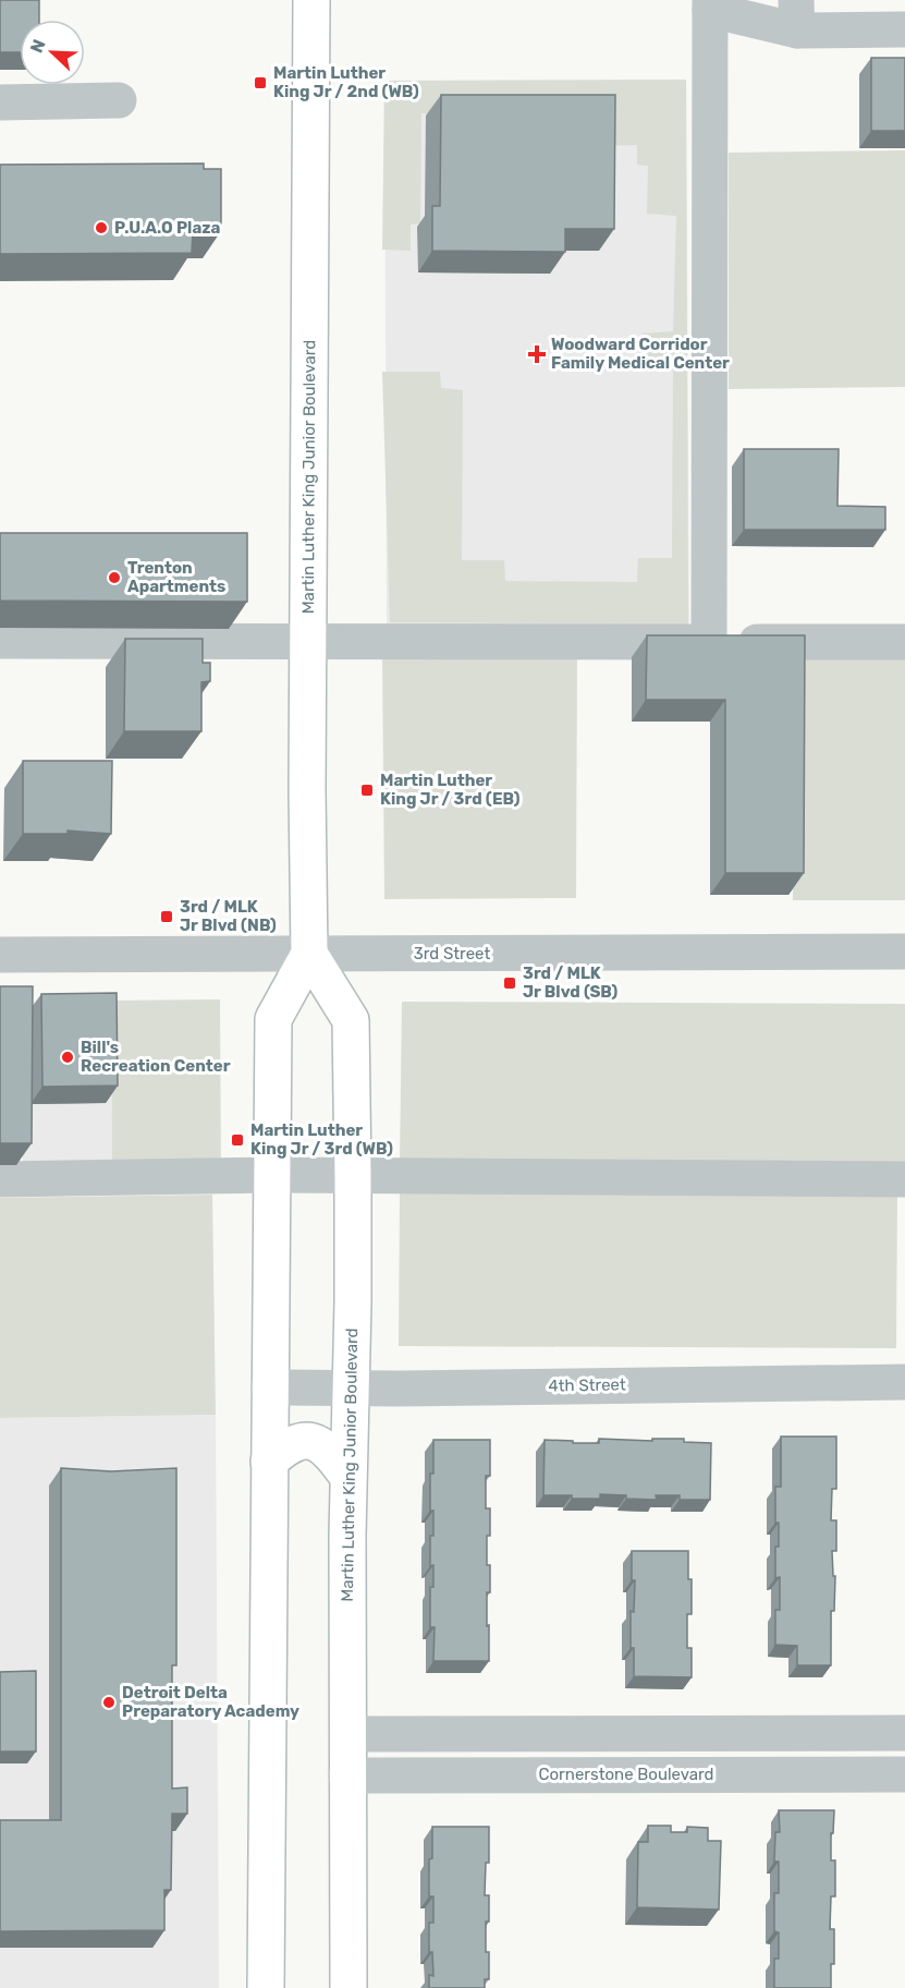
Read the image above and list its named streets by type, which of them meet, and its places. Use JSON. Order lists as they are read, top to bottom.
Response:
{
  "streets": {
    "main road": ["Martin Luther King Junior Boulevard"],
    "street": ["3rd Street", "4th Street", "Cornerstone Boulevard"]
  },
  "crossings": [
    ["Martin Luther King Junior Boulevard", "3rd Street"],
    ["Martin Luther King Junior Boulevard", "4th Street"],
    ["Martin Luther King Junior Boulevard", "Cornerstone Boulevard"]
  ],
  "places": {
    "transit": [
      "Martin Luther King Jr / 2nd (WB)",
      "Martin Luther King Jr / 3rd (EB)",
      "3rd / MLK Jr Blvd (NB)",
      "3rd / MLK Jr Blvd (SB)",
      "Martin Luther King Jr / 3rd (WB)"
    ],
    "other": [
      "P.U.A.O Plaza",
      "Trenton Apartments",
      "Bill's Recreation Center",
      "Detroit Delta Preparatory Academy"
    ],
    "health": ["Woodward Corridor Family Medical Center"]
  },
  "north": "top left"
}
